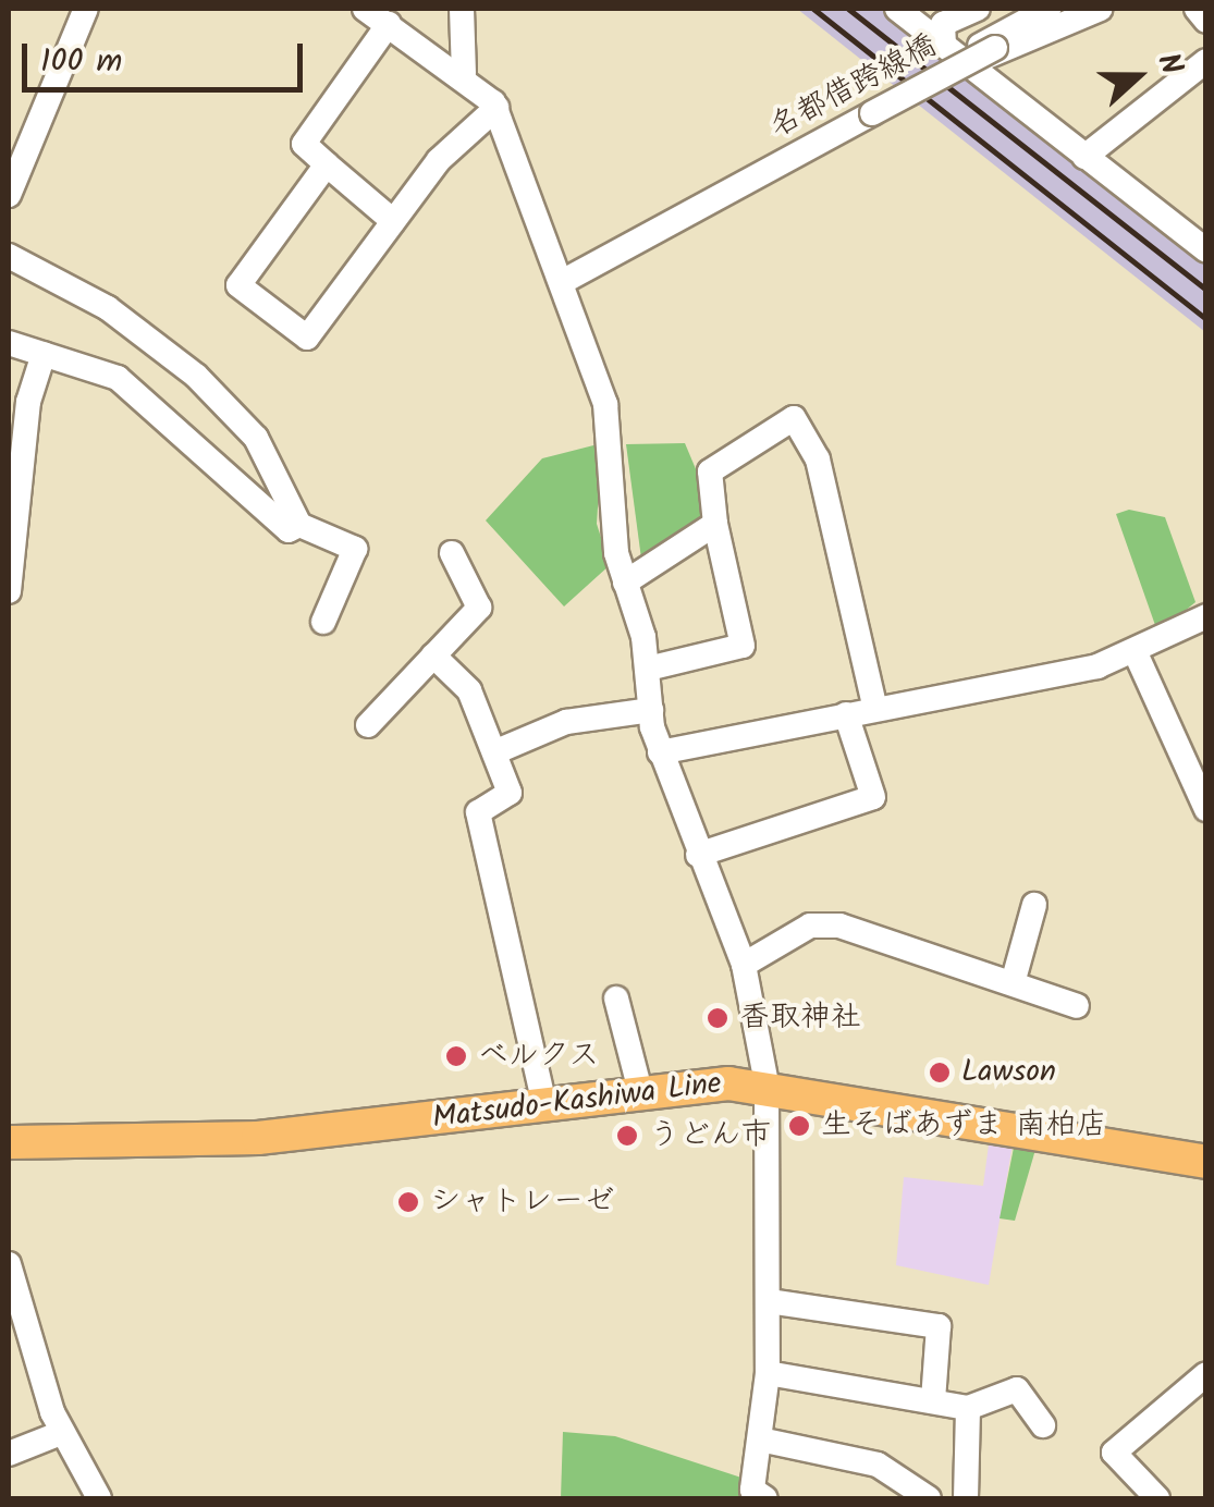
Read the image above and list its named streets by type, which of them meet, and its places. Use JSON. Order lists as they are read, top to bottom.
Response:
{
  "streets": {
    "main road": ["Matsudo-Kashiwa Line"],
    "street": ["名都借跨線橋"]
  },
  "places": [
    "香取神社",
    "ベルクス",
    "Lawson",
    "生そばあずま 南柏店",
    "うどん市",
    "シャトレーゼ"
  ],
  "scale_bar": "100 m",
  "north": "right"
}
